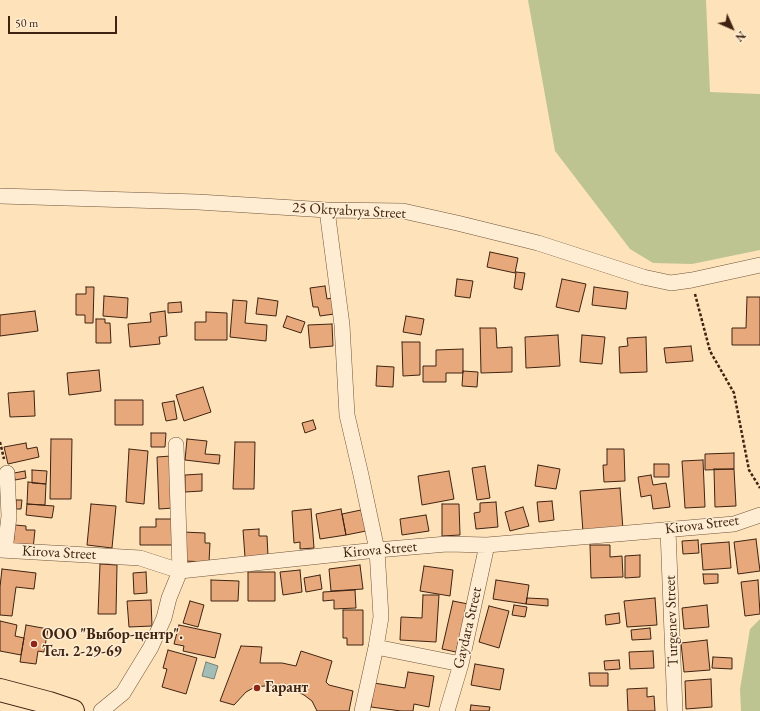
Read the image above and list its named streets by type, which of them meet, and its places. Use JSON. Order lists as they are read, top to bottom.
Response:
{
  "streets": {
    "street": [
      "25 Oktyabrya Street",
      "Kirova Street",
      "Turgenev Street",
      "Gaydara Street"
    ]
  },
  "crossings": [
    ["Kirova Street", "Turgenev Street"],
    ["Kirova Street", "Gaydara Street"]
  ],
  "places": ["ООО \"Выбор-центр\". Тел. 2-29-69", "Гарант"],
  "scale_bar": "50 m",
  "north": "bottom right"
}
